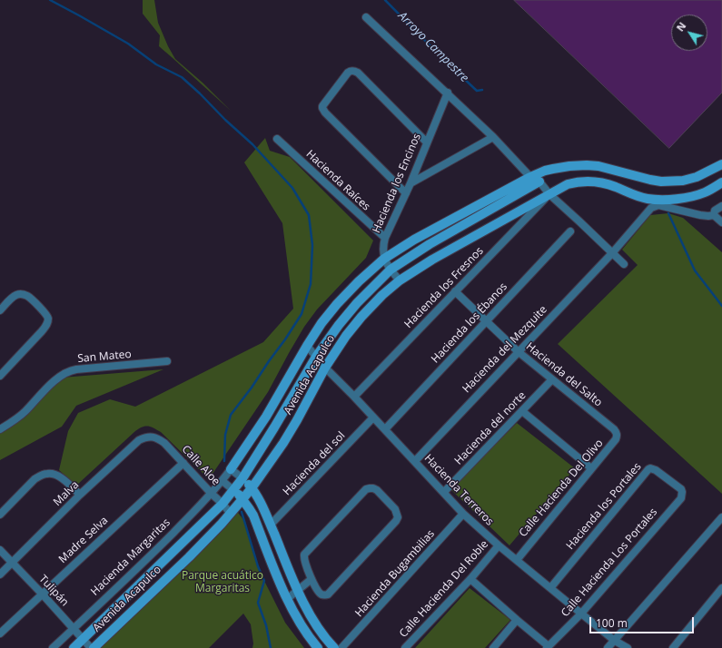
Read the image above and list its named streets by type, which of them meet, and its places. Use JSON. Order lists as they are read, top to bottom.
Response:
{
  "streets": {
    "street": [
      "Hacienda Raíces",
      "Hacienda los Encinos",
      "Hacienda los Fresnos",
      "Hacienda los Ébanos",
      "Hacienda del Mezquite",
      "San Mateo",
      "Avenida Acapulco",
      "Hacienda del Salto",
      "Hacienda del norte",
      "Hacienda del sol",
      "Calle Aloe",
      "Calle Hacienda Del Olivo",
      "Hacienda Terreros",
      "Malva",
      "Hacienda los Portales",
      "Madre Selva",
      "Hacienda Margaritas",
      "Calle Hacienda Los Portales",
      "Hacienda Bugambilias",
      "Calle Hacienda Del Roble",
      "Tulipán"
    ]
  },
  "crossings": [
    ["Hacienda Raíces", "Hacienda los Encinos"],
    ["Hacienda los Encinos", "Avenida Acapulco"],
    ["Hacienda los Fresnos", "Avenida Acapulco"],
    ["Hacienda los Fresnos", "Hacienda del Salto"],
    ["Hacienda los Fresnos", "Hacienda Terreros"],
    ["Hacienda los Ébanos", "Hacienda del Salto"],
    ["Hacienda los Ébanos", "Hacienda Terreros"],
    ["Hacienda del Mezquite", "Hacienda del Salto"],
    ["Hacienda del Mezquite", "Hacienda Terreros"],
    ["Avenida Acapulco", "Calle Aloe"],
    ["Avenida Acapulco", "Hacienda Terreros"],
    ["Avenida Acapulco", "Hacienda Margaritas"],
    ["Avenida Acapulco", "Tulipán"],
    ["Hacienda del Salto", "Hacienda del norte"],
    ["Hacienda del Salto", "Calle Hacienda Del Olivo"],
    ["Hacienda del norte", "Hacienda Terreros"],
    ["Hacienda del sol", "Hacienda Terreros"],
    ["Calle Aloe", "Malva"],
    ["Calle Aloe", "Madre Selva"],
    ["Calle Aloe", "Hacienda Margaritas"],
    ["Calle Hacienda Del Olivo", "Hacienda Terreros"],
    ["Hacienda Terreros", "Hacienda los Portales"],
    ["Hacienda Terreros", "Calle Hacienda Los Portales"],
    ["Hacienda Terreros", "Hacienda Bugambilias"],
    ["Hacienda Terreros", "Calle Hacienda Del Roble"],
    ["Malva", "Tulipán"],
    ["Hacienda los Portales", "Calle Hacienda Los Portales"],
    ["Madre Selva", "Tulipán"],
    ["Hacienda Margaritas", "Tulipán"]
  ],
  "water": ["Arroyo Campestre"],
  "parks": ["Parque acuático Margaritas"],
  "scale_bar": "100 m",
  "north": "top left"
}
